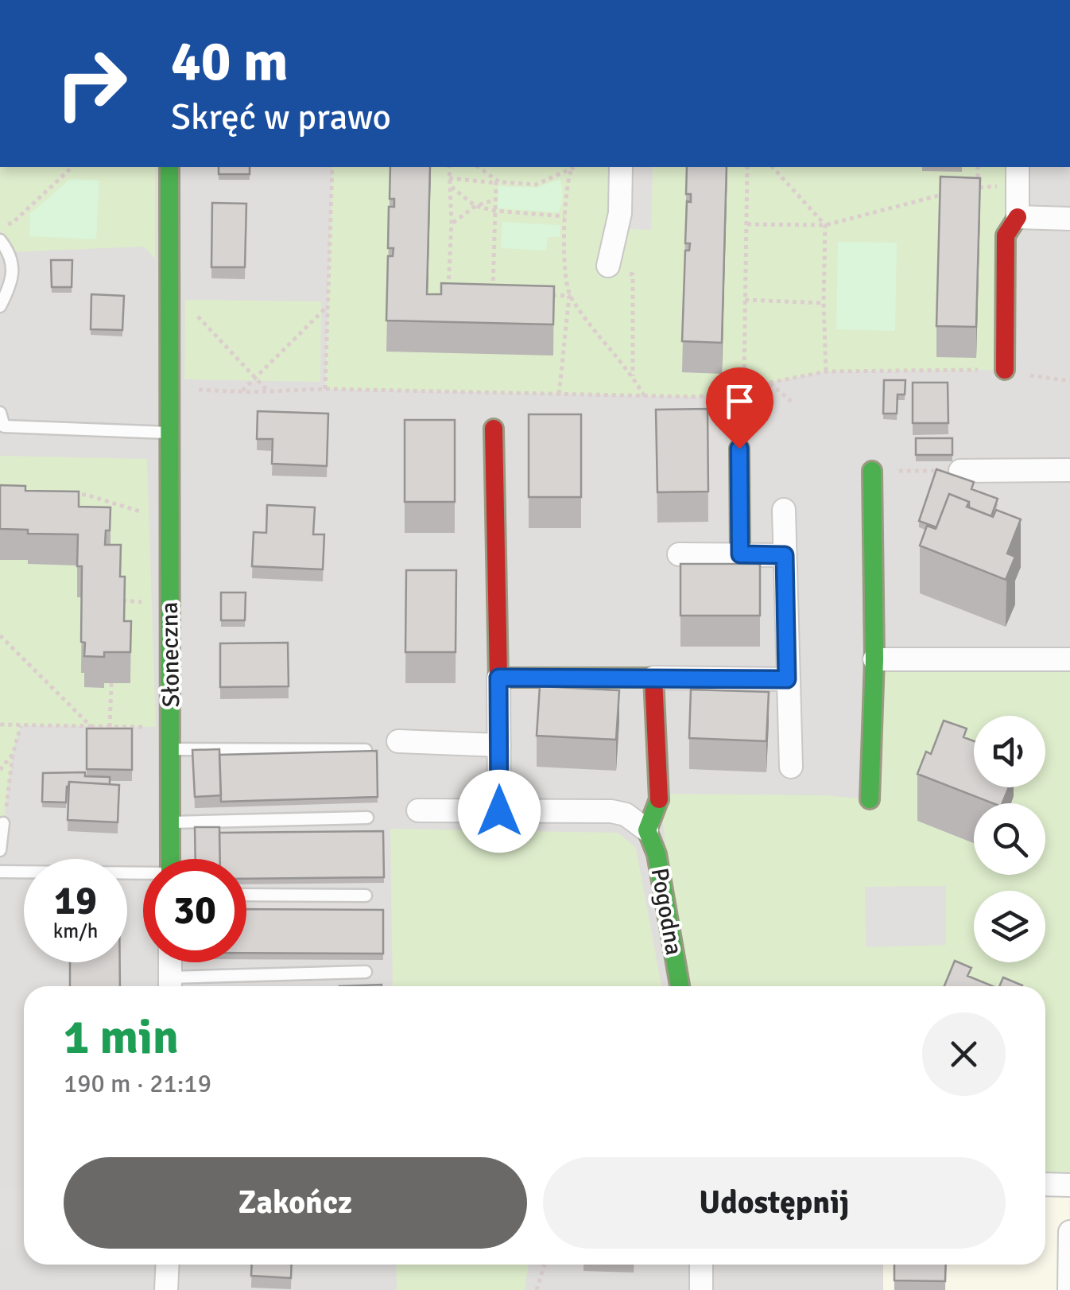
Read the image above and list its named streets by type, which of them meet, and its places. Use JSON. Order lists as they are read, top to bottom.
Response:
{
  "streets": {
    "street": ["Słoneczna", "Pogodna"]
  },
  "page": {
    "turn": ["40 m", "Skręć w prawo"],
    "speed": "19 km/h",
    "limit": "30",
    "heading": ["1 min", "190 m · 21:19"],
    "buttons": ["Zakończ", "Udostępnij"]
  }
}
